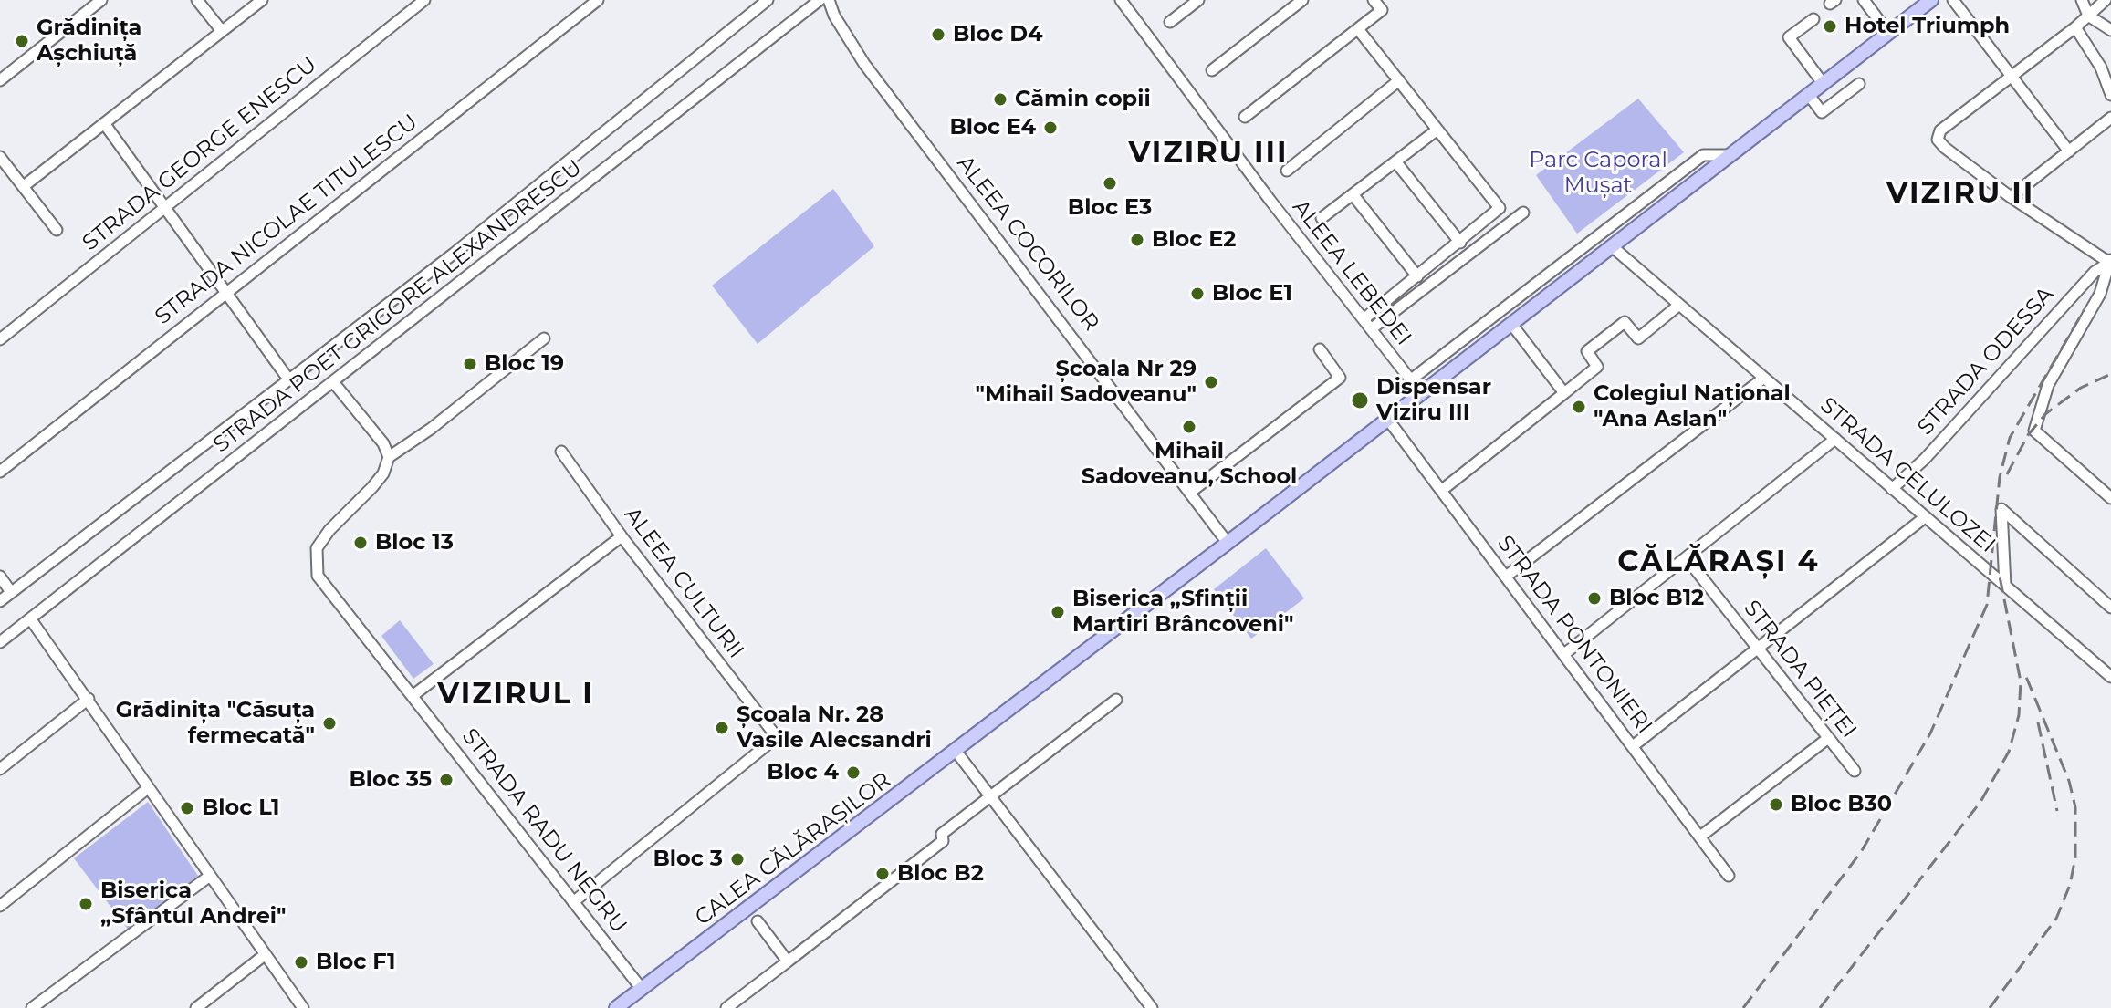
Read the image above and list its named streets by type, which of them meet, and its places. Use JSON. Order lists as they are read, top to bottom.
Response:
{
  "streets": {
    "main road": ["CALEA CĂLĂRAȘILOR"],
    "street": [
      "STRADA GEORGE ENESCU",
      "STRADA NICOLAE TITULESCU",
      "ALEEA COCORILOR",
      "ALEEA LEBEDEI",
      "STRADA POET GRIGORE ALEXANDRESCU",
      "STRADA ODESSA",
      "STRADA CELULOZEI",
      "ALEEA CULTURII",
      "STRADA PONTONIERI",
      "STRADA PIEȚEI",
      "STRADA RADU NEGRU"
    ]
  },
  "crossings": [
    ["ALEEA COCORILOR", "CALEA CĂLĂRAȘILOR"],
    ["ALEEA LEBEDEI", "CALEA CĂLĂRAȘILOR"],
    ["STRADA ODESSA", "STRADA CELULOZEI"],
    ["STRADA CELULOZEI", "CALEA CĂLĂRAȘILOR"],
    ["ALEEA CULTURII", "STRADA RADU NEGRU"],
    ["STRADA PONTONIERI", "CALEA CĂLĂRAȘILOR"],
    ["STRADA RADU NEGRU", "CALEA CĂLĂRAȘILOR"]
  ],
  "districts": [
    "VIZIRU III",
    "VIZIRU II",
    "CĂLĂRAȘI 4",
    "VIZIRUL I"
  ],
  "parks": ["Parc Caporal Mușat"],
  "places": [
    "Hotel Triumph",
    "Bloc D4",
    "Grădinița Așchiuță",
    "Cămin copii",
    "Bloc E4",
    "Bloc E3",
    "Bloc E2",
    "Bloc E1",
    "Bloc 19",
    "Școala Nr 29 \"Mihail Sadoveanu\"",
    "Dispensar Viziru III",
    "Colegiul Național \"Ana Aslan\"",
    "Mihail Sadoveanu, School",
    "Bloc 13",
    "Bloc B12",
    "Biserica „Sfinții Martiri Brâncoveni\"",
    "Grădinița \"Căsuța fermecată\"",
    "Școala Nr. 28 Vasile Alecsandri",
    "Bloc 4",
    "Bloc 35",
    "Bloc B30",
    "Bloc L1",
    "Bloc 3",
    "Bloc B2",
    "Biserica „Sfântul Andrei\"",
    "Bloc F1"
  ]
}
